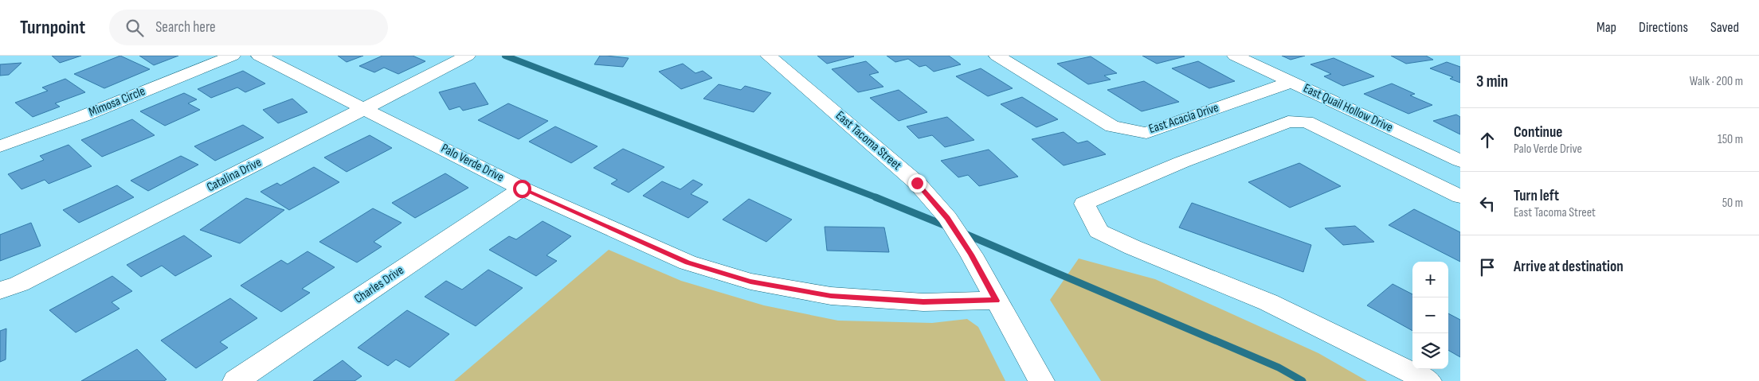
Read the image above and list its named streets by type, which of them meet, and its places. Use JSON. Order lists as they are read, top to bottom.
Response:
{
  "streets": {
    "street": [
      "Mimosa Circle",
      "East Quail Hollow Drive",
      "East Acacia Drive",
      "East Tacoma Street",
      "Palo Verde Drive",
      "Catalina Drive",
      "Charles Drive"
    ]
  },
  "crossings": [
    ["East Quail Hollow Drive", "East Acacia Drive"],
    ["East Tacoma Street", "Palo Verde Drive"],
    ["Palo Verde Drive", "Catalina Drive"],
    ["Palo Verde Drive", "Charles Drive"]
  ],
  "page": {
    "header": "Turnpoint",
    "search": "Search here",
    "nav": ["Map", "Directions", "Saved"],
    "heading": ["3 min", "Walk · 200 m"],
    "list": [
      ["Continue", "Palo Verde Drive", "150 m"],
      ["Turn left", "East Tacoma Street", "50 m"],
      "Arrive at destination"
    ],
    "map_buttons": ["+", "−"]
  }
}
